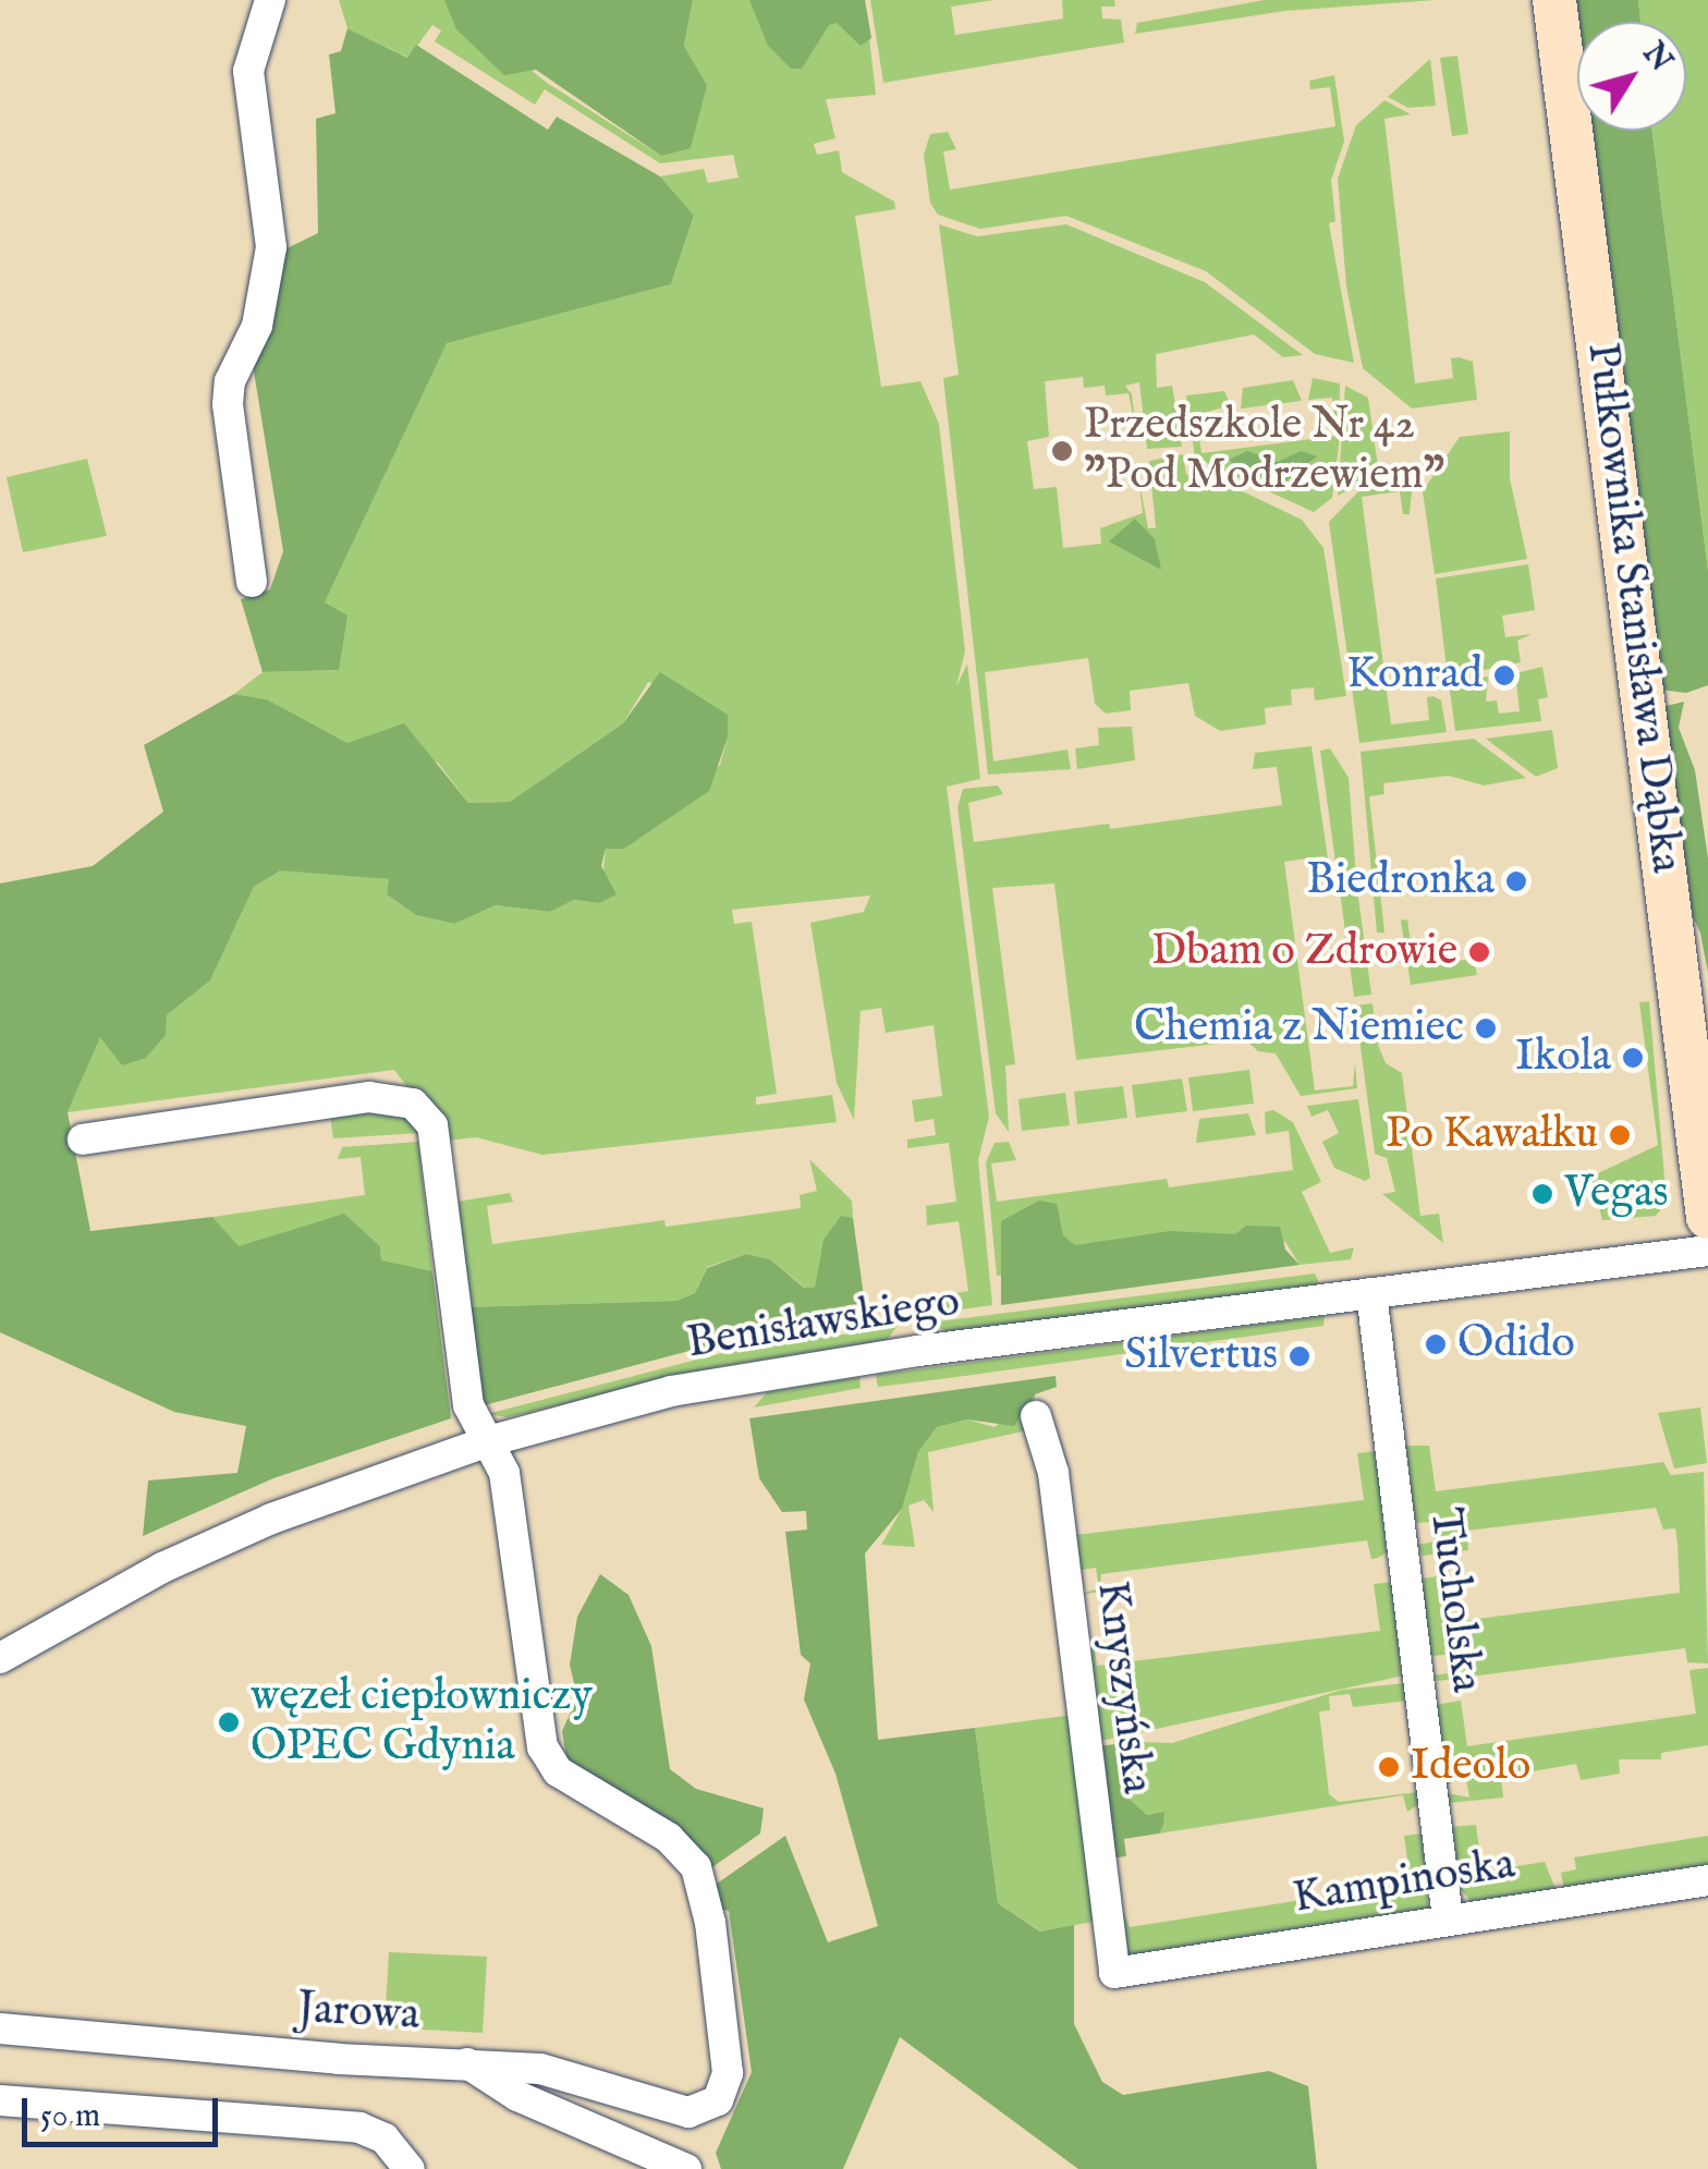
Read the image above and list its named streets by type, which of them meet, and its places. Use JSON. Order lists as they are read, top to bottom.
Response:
{
  "streets": {
    "street": [
      "Pułkownika Stanisława Dąbka",
      "Benisławskiego",
      "Tucholska",
      "Knyszyńska",
      "Kampinoska",
      "Jarowa"
    ]
  },
  "crossings": [
    ["Benisławskiego", "Tucholska"],
    ["Tucholska", "Kampinoska"],
    ["Knyszyńska", "Kampinoska"]
  ],
  "places": [
    "Przedszkole Nr 42 \"Pod Modrzewiem\"",
    "Konrad",
    "Biedronka",
    "Dbam o Zdrowie",
    "Chemia z Niemiec",
    "Ikola",
    "Po Kawałku",
    "Vegas",
    "Odido",
    "Silvertus",
    "węzeł ciepłowniczy OPEC Gdynia",
    "Ideolo"
  ],
  "scale_bar": "50 m",
  "north": "top right"
}
